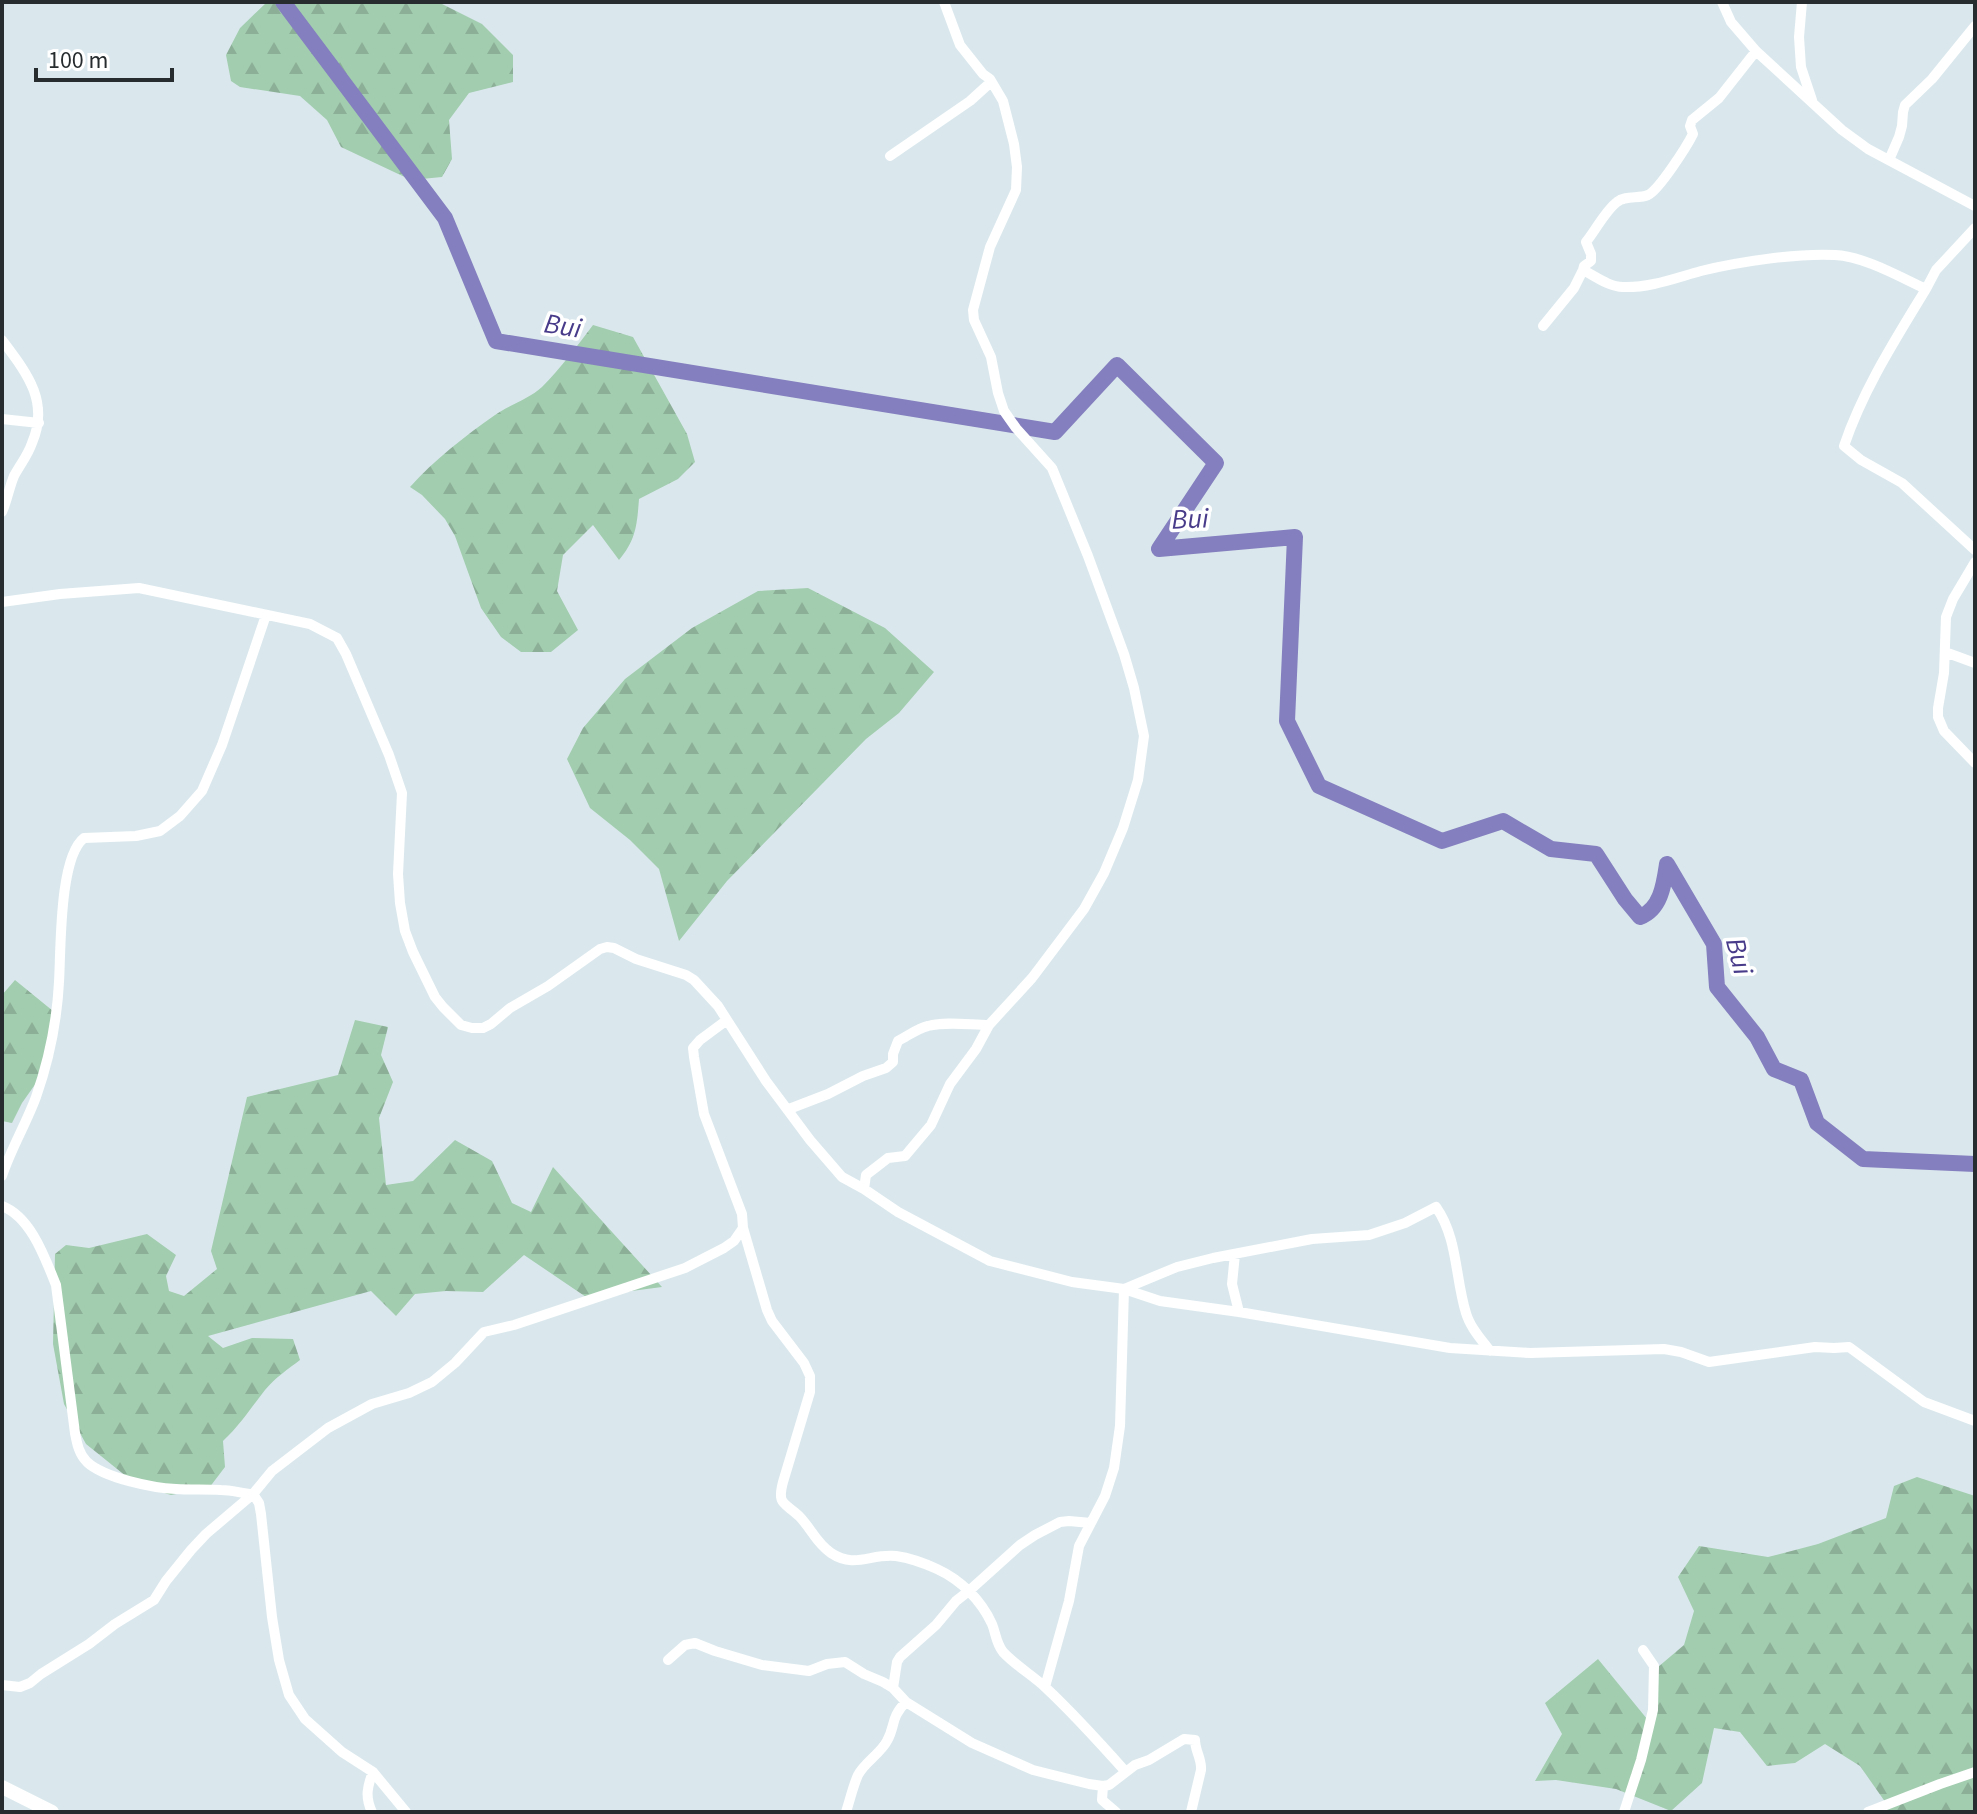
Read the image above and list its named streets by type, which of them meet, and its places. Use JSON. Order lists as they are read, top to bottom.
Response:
{
  "water": ["Bui"],
  "scale_bar": "100 m"
}
